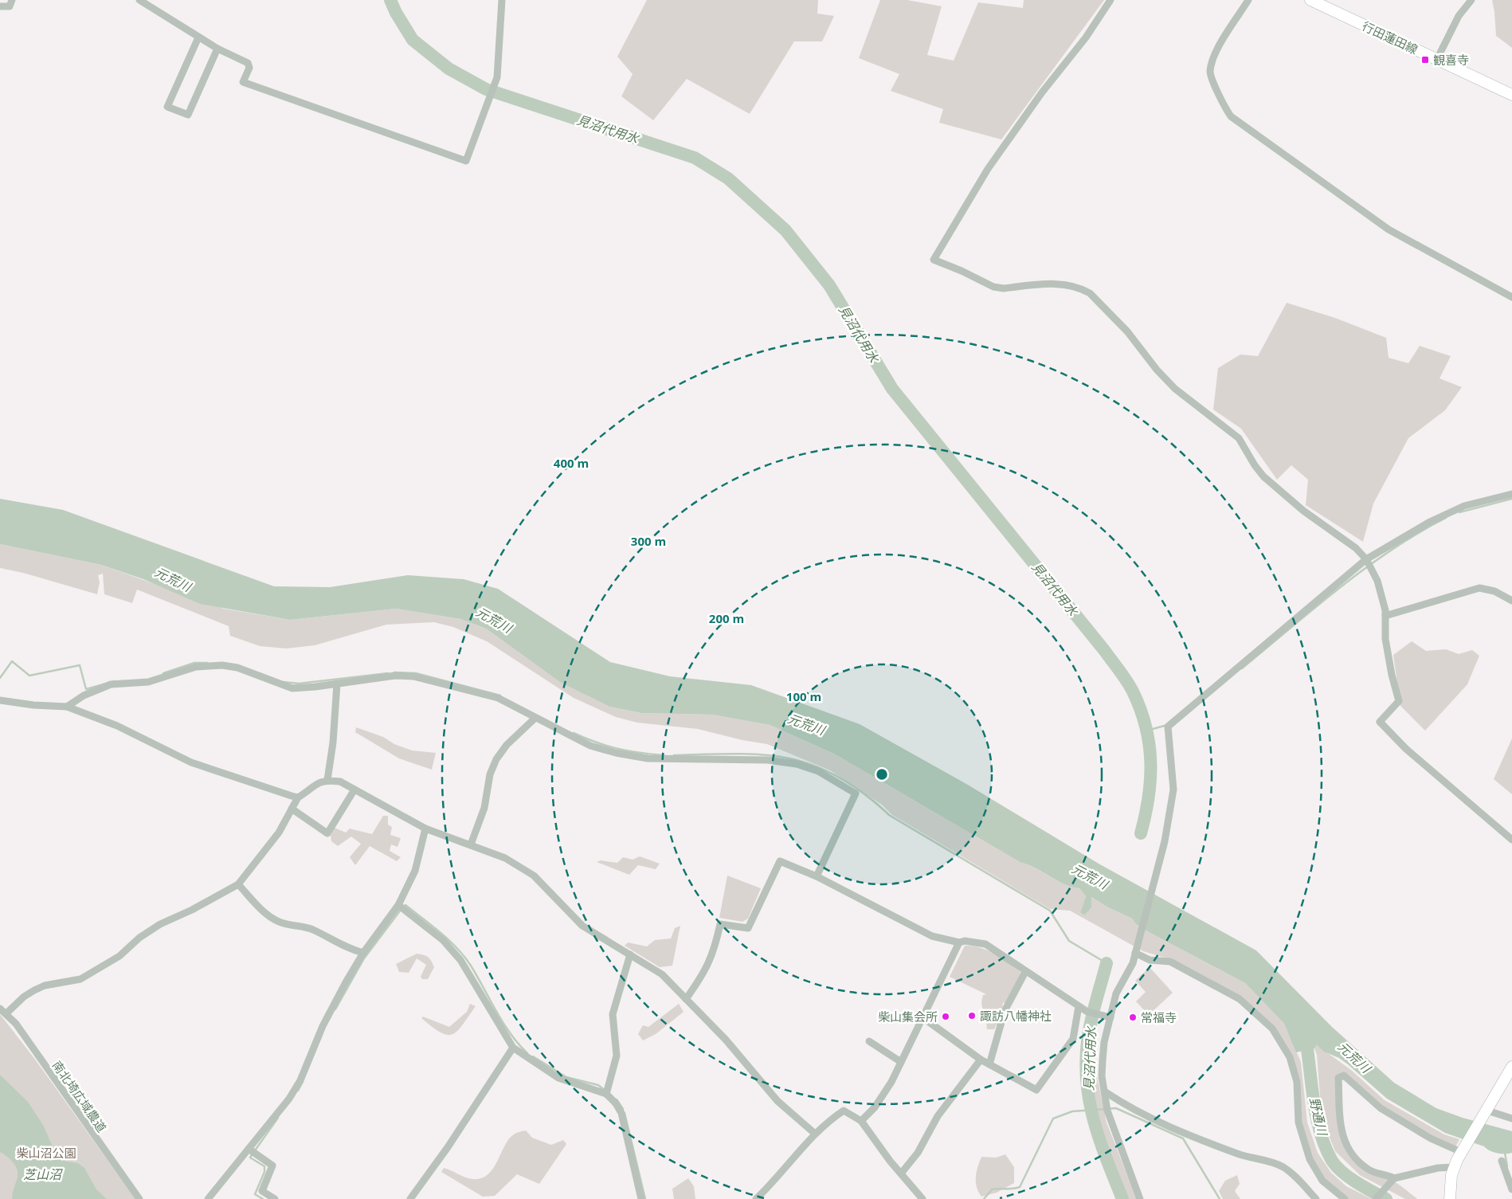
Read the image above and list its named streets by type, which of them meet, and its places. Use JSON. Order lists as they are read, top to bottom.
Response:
{
  "streets": {
    "main road": ["行田蓮田線"],
    "street": ["南北埼広域農道"]
  },
  "water": [
    "見沼代用水",
    "元荒川",
    "野通川",
    "芝山沼"
  ],
  "parks": ["柴山沼公園"],
  "places": {
    "transit": ["観喜寺"],
    "other": ["諏訪八幡神社", "柴山集会所", "常福寺"]
  },
  "rings": [
    "400 m",
    "300 m",
    "200 m",
    "100 m"
  ]
}
